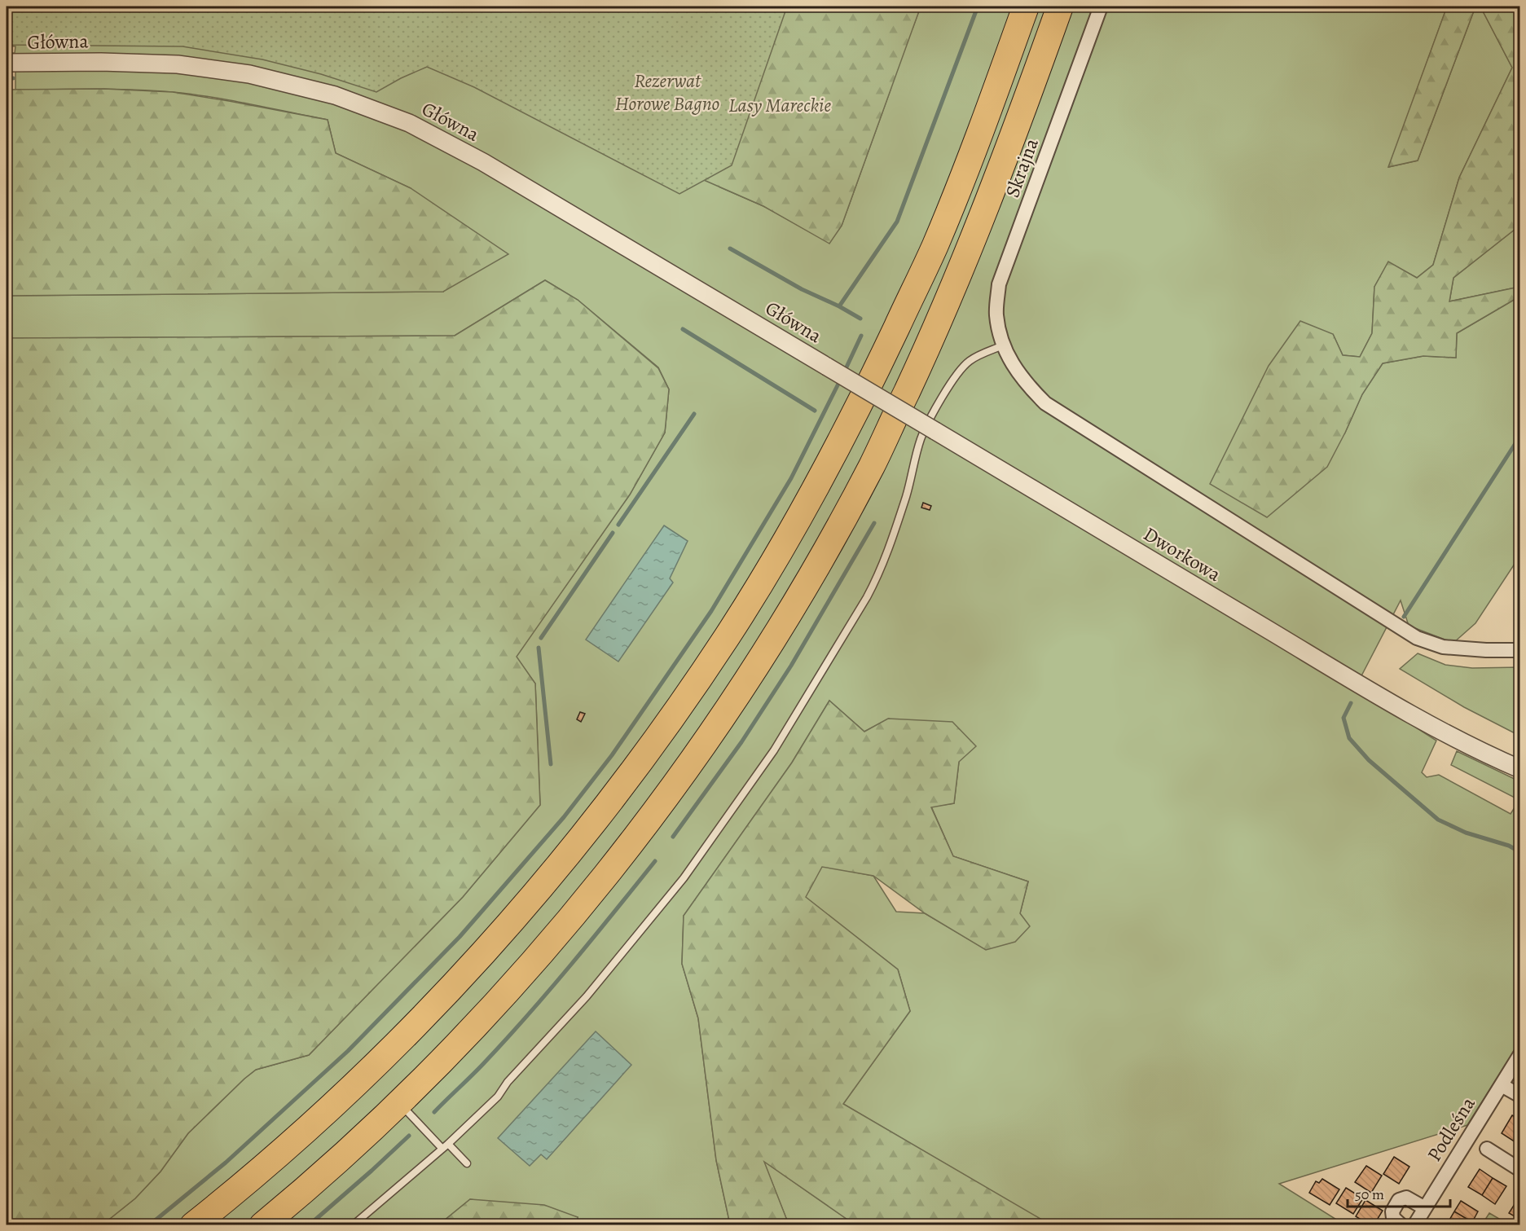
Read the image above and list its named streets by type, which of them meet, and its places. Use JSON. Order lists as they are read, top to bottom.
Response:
{
  "streets": {
    "street": [
      "Główna",
      "Skrajna",
      "Dworkowa",
      "Podleśna"
    ]
  },
  "crossings": [
    ["Główna", "Dworkowa"]
  ],
  "parks": ["Rezerwat Horowe Bagno", "Lasy Mareckie"],
  "scale_bar": "50 m"
}
